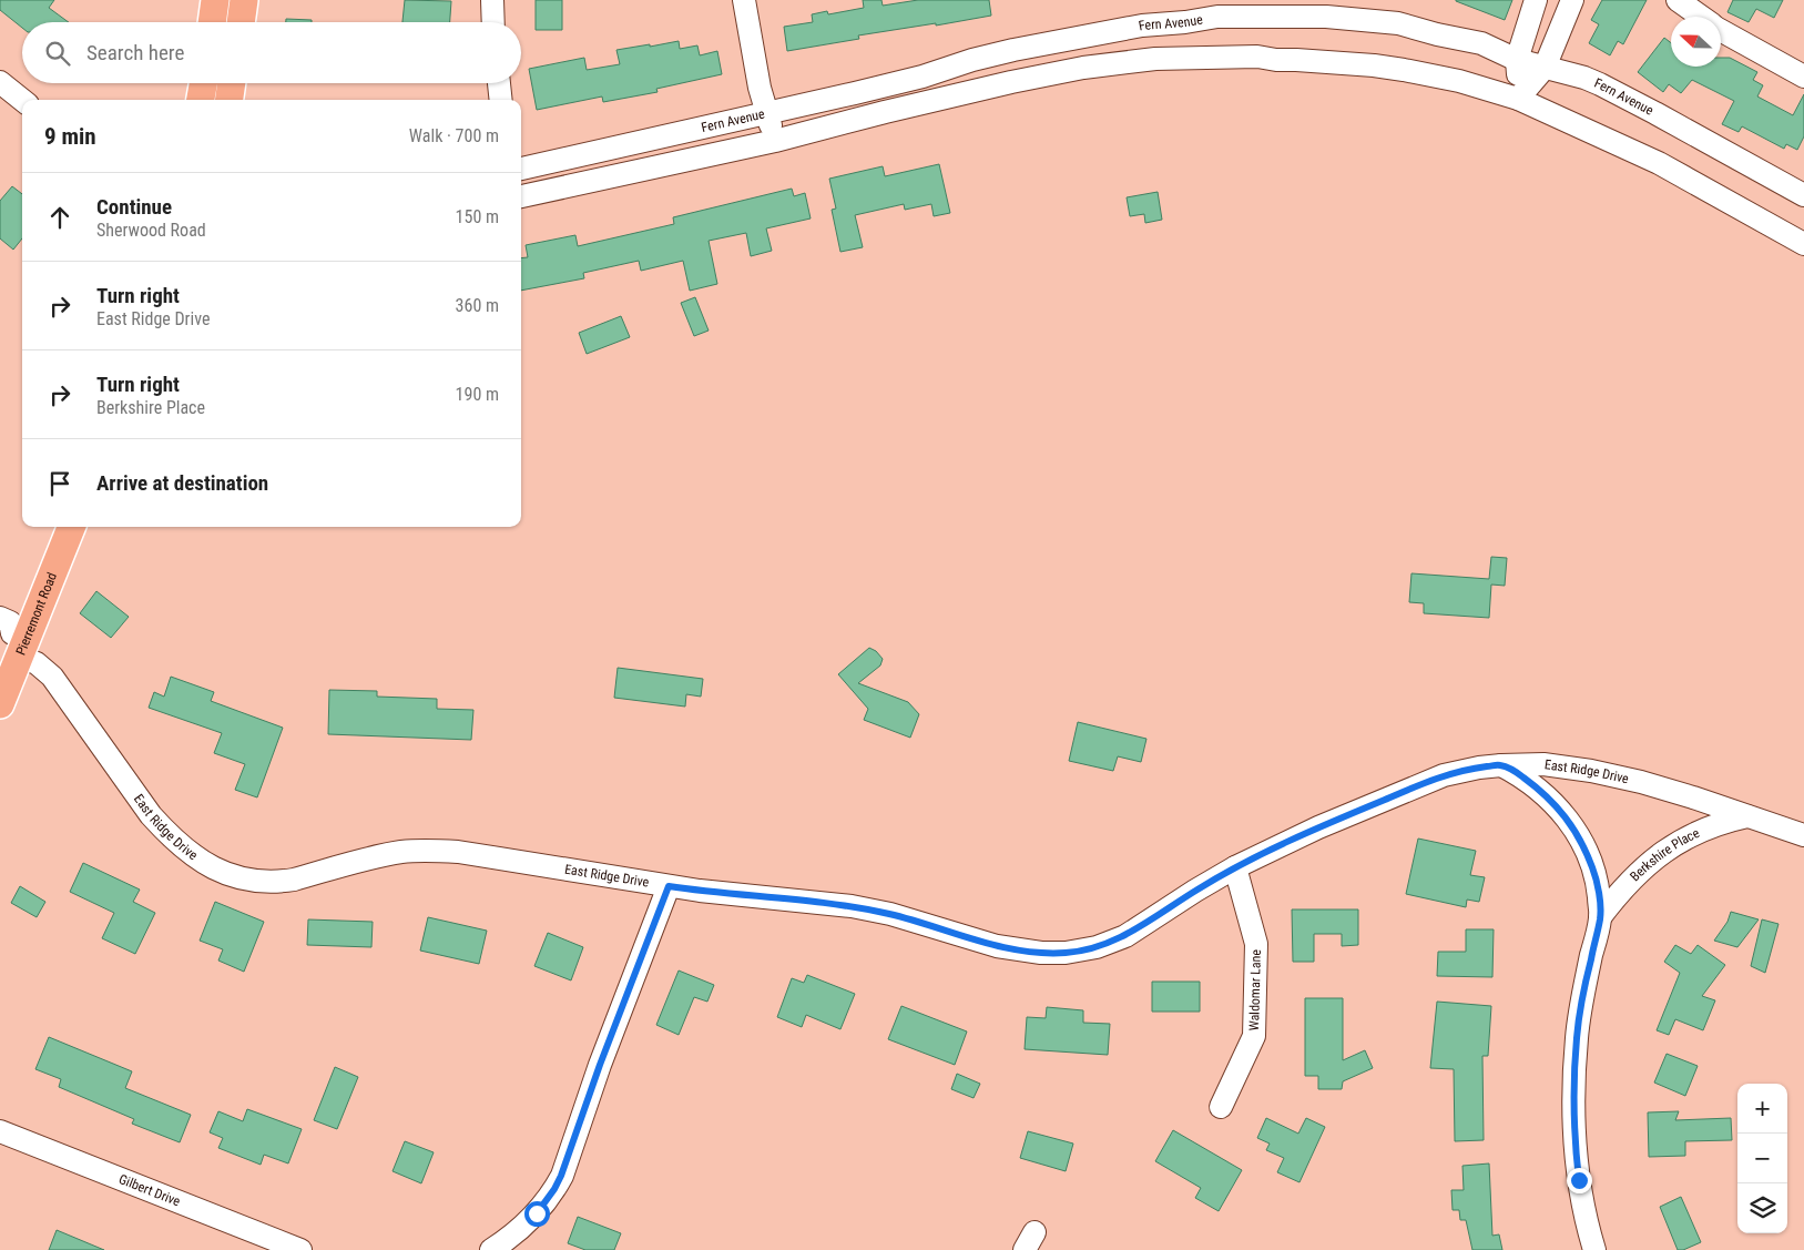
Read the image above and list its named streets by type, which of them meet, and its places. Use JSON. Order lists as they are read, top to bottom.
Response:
{
  "streets": {
    "main road": ["Pierremont Road"],
    "street": [
      "Fern Avenue",
      "East Ridge Drive",
      "Berkshire Place",
      "Waldomar Lane",
      "Gilbert Drive"
    ]
  },
  "crossings": [
    ["Pierremont Road", "East Ridge Drive"],
    ["East Ridge Drive", "Berkshire Place"],
    ["East Ridge Drive", "Waldomar Lane"]
  ],
  "north": "left",
  "page": {
    "search": "Search here",
    "heading": ["9 min", "Walk · 700 m"],
    "list": [
      ["Continue", "Sherwood Road", "150 m"],
      ["Turn right", "East Ridge Drive", "360 m"],
      ["Turn right", "Berkshire Place", "190 m"],
      "Arrive at destination"
    ],
    "map_buttons": ["+", "−"]
  }
}
